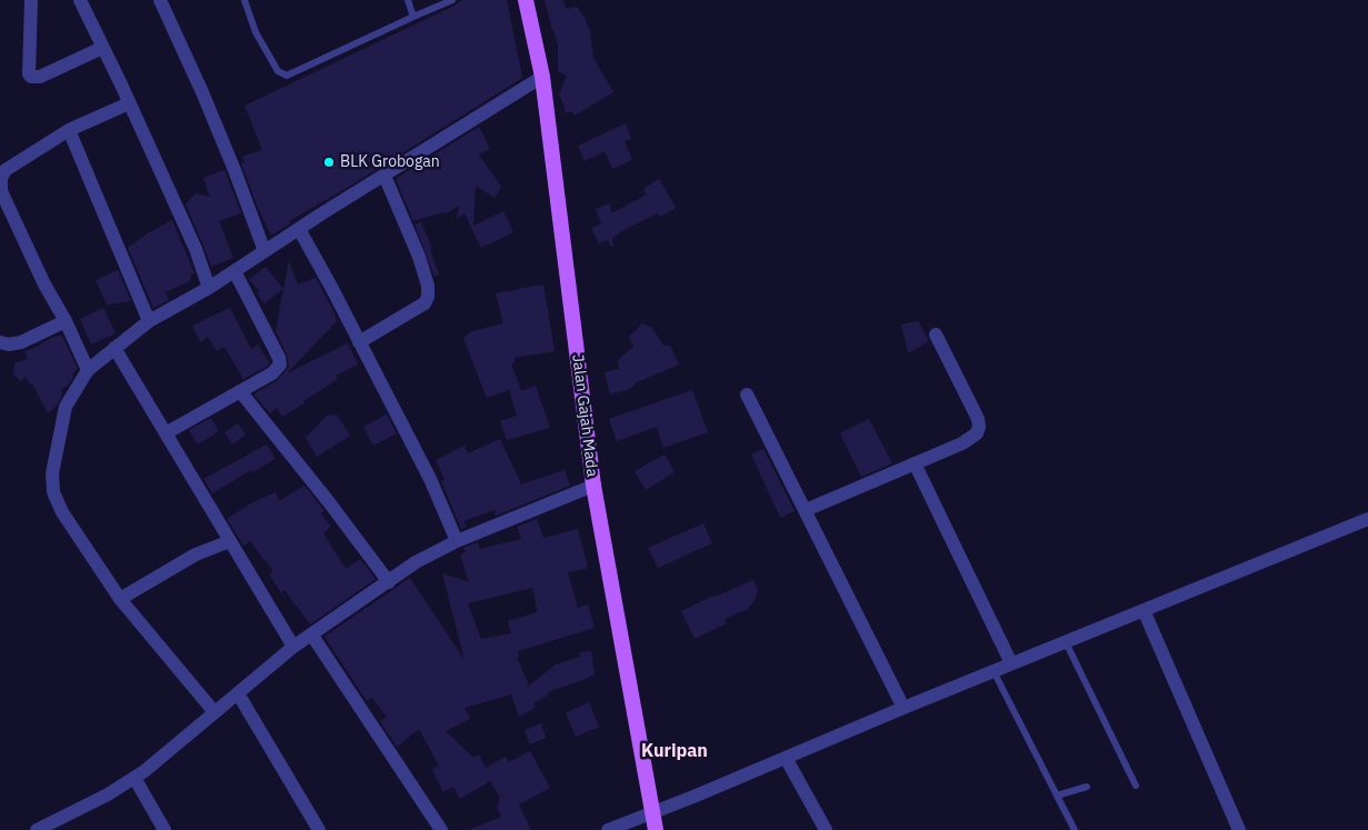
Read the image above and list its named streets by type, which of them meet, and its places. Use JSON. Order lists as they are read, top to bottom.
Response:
{
  "streets": {
    "main road": ["Jalan Gajah Mada"]
  },
  "districts": ["Kuripan"],
  "places": ["BLK Grobogan"]
}
